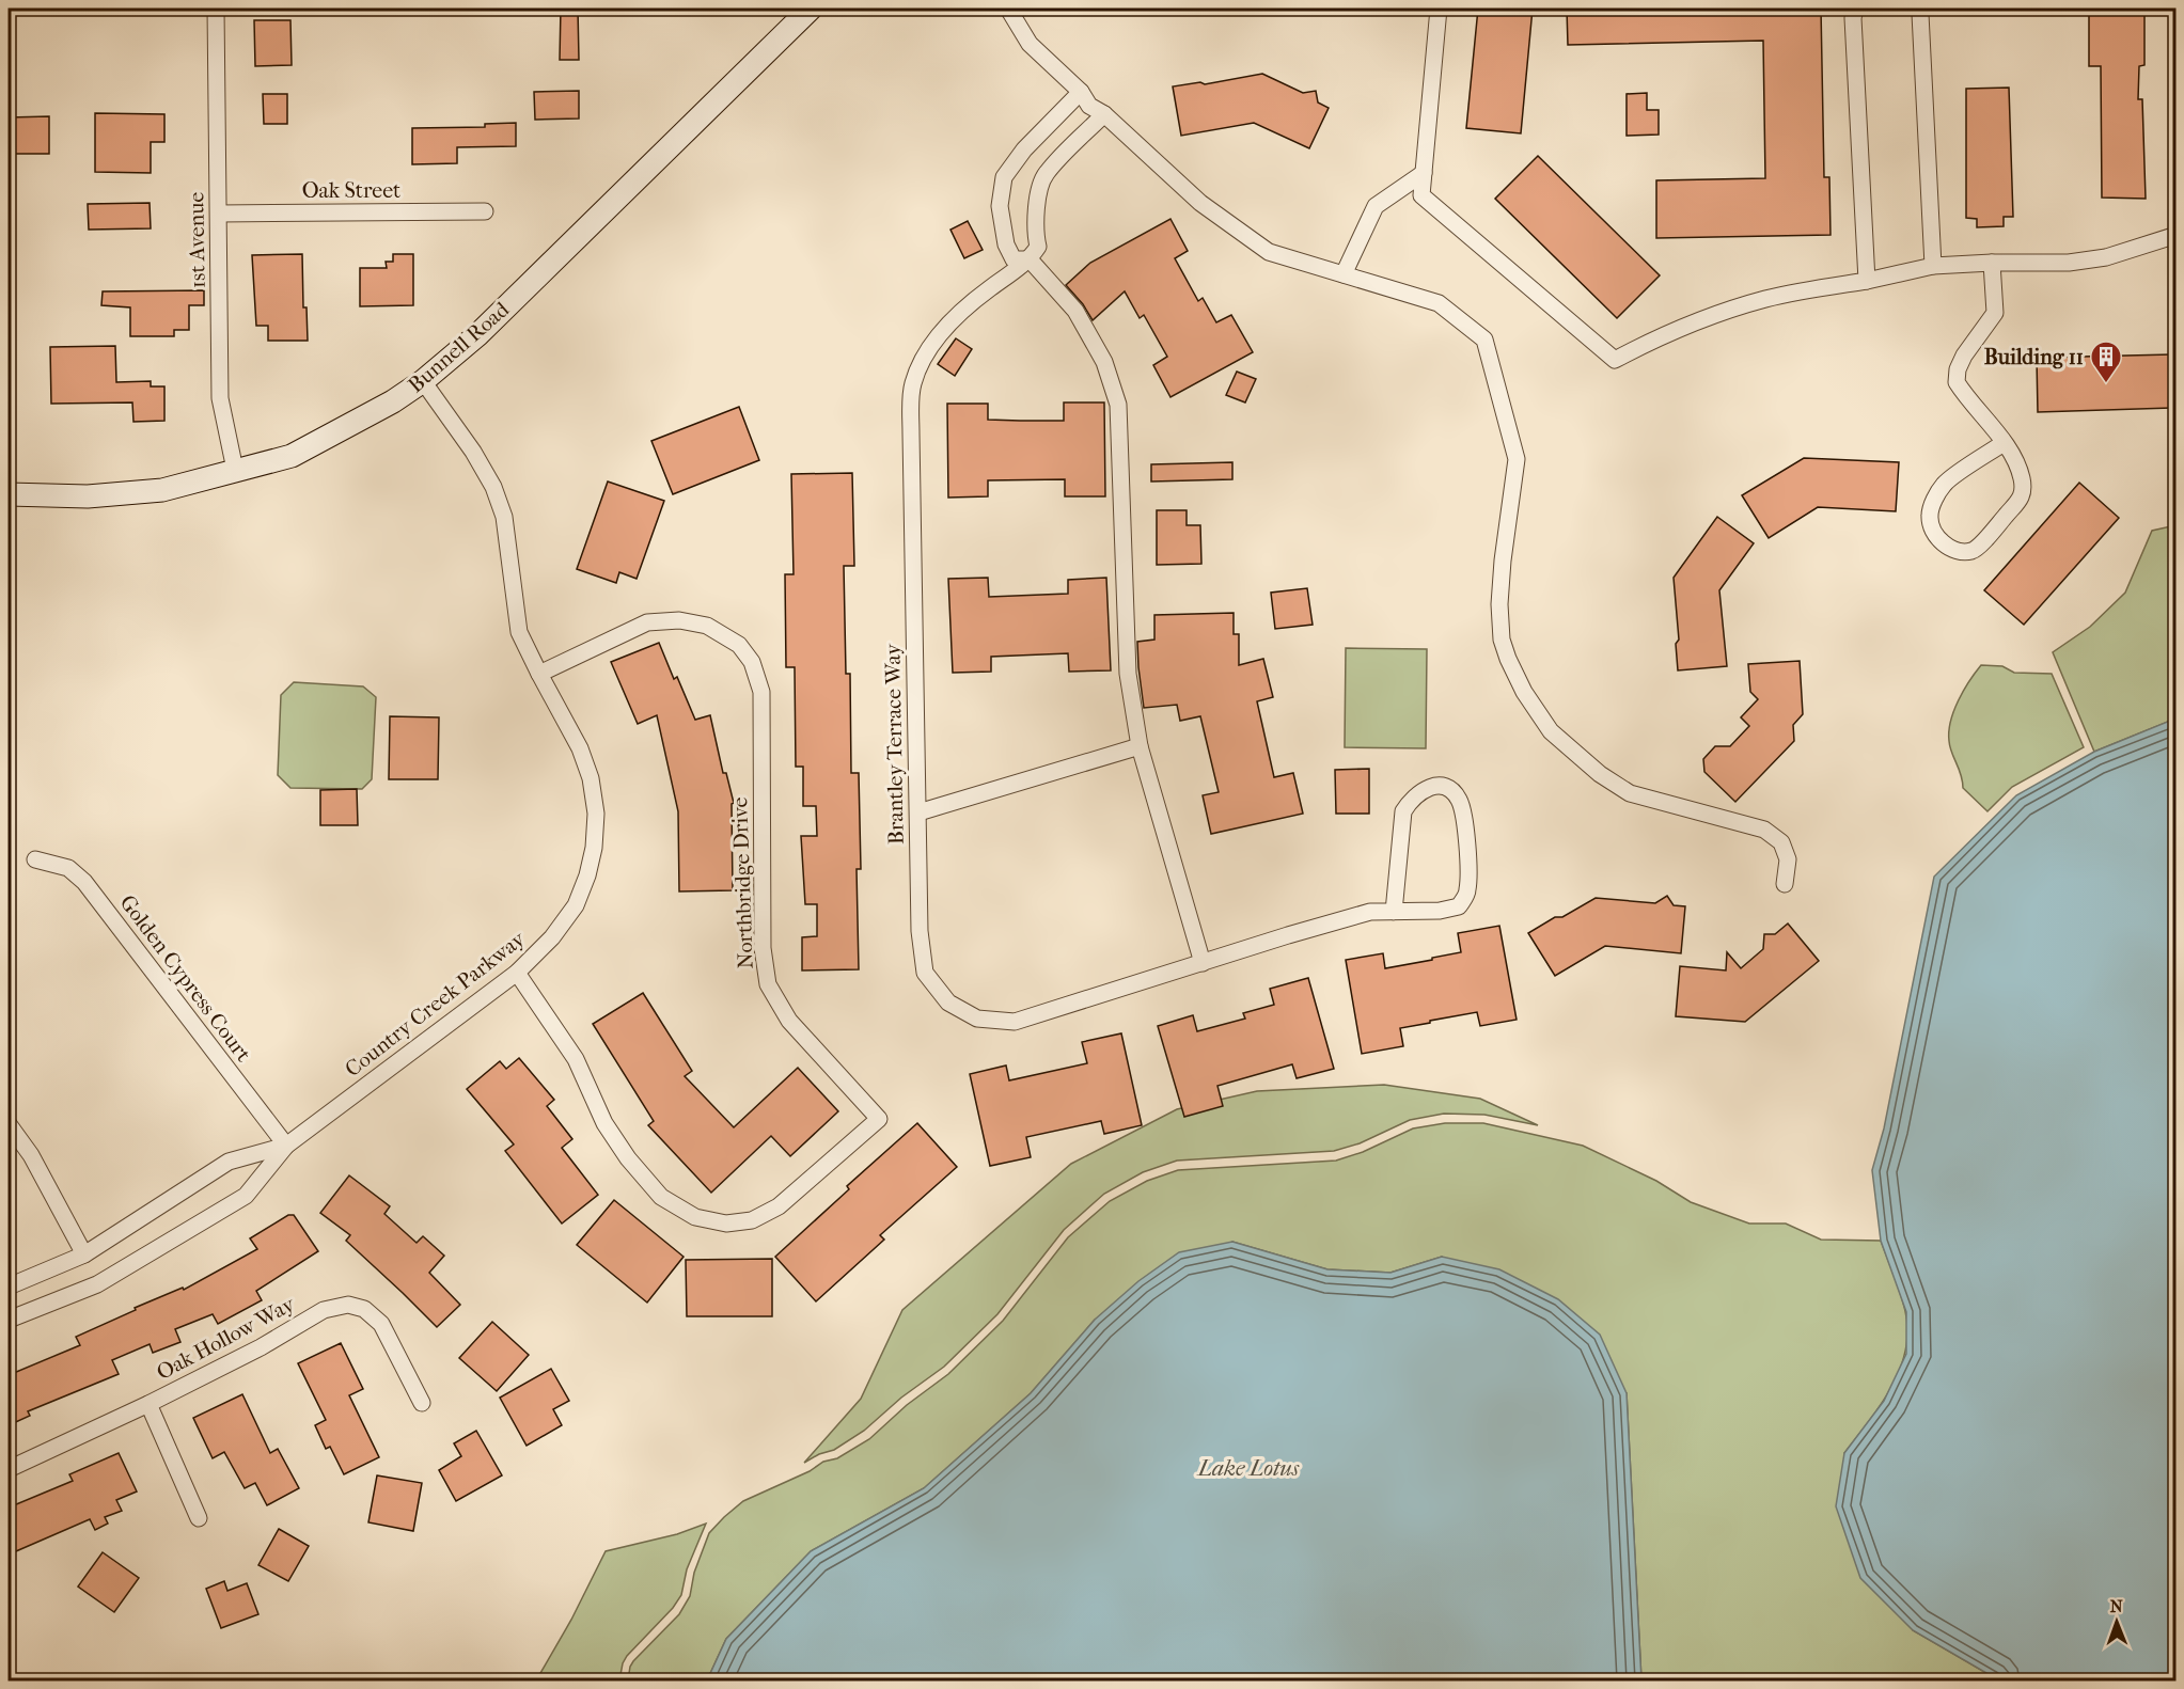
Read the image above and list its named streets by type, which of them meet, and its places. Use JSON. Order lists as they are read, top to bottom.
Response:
{
  "streets": {
    "main road": ["Bunnell Road"],
    "street": [
      "Oak Street",
      "1st Avenue",
      "Brantley Terrace Way",
      "Northbridge Drive",
      "Golden Cypress Court",
      "Country Creek Parkway",
      "Oak Hollow Way"
    ]
  },
  "crossings": [
    ["Oak Street", "1st Avenue"],
    ["1st Avenue", "Bunnell Road"],
    ["Bunnell Road", "Country Creek Parkway"],
    ["Northbridge Drive", "Country Creek Parkway"],
    ["Golden Cypress Court", "Country Creek Parkway"]
  ],
  "water": ["Lake Lotus"],
  "places": {
    "building": ["Building 11"]
  },
  "north": "top"
}
